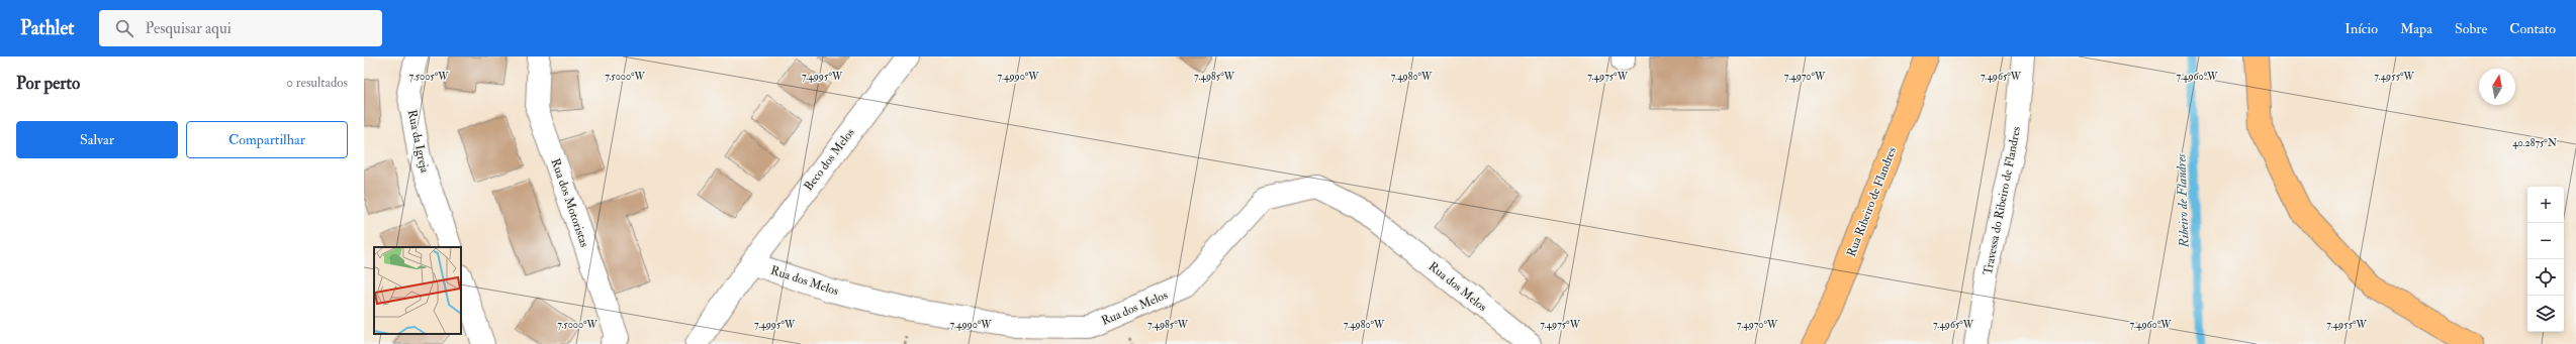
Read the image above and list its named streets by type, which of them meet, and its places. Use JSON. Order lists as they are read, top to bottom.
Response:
{
  "streets": {
    "main road": ["Rua Ribeiro de Flandres"],
    "street": [
      "Rua da Igreja",
      "Beco dos Melos",
      "Travessa do Ribeiro de Flandres",
      "Rua dos Motoristas",
      "Rua dos Melos"
    ]
  },
  "crossings": [
    ["Beco dos Melos", "Rua dos Melos"]
  ],
  "water": ["Ribeiro de Flandres"],
  "north": "top",
  "page": {
    "header": "Pathlet",
    "search": "Pesquisar aqui",
    "nav": [
      "Início",
      "Mapa",
      "Sobre",
      "Contato"
    ],
    "heading": ["Por perto", "0 resultados"],
    "buttons": ["Salvar", "Compartilhar"],
    "map_buttons": ["+", "−"]
  },
  "coordinates": [
    "7.4975°W",
    "7.4965°W",
    "7.4960°W",
    "7.4955°W",
    "7.5005°W",
    "7.5000°W",
    "7.4995°W",
    "7.4990°W",
    "7.4985°W",
    "7.4980°W",
    "7.4970°W",
    "40.2875°N"
  ]
}
